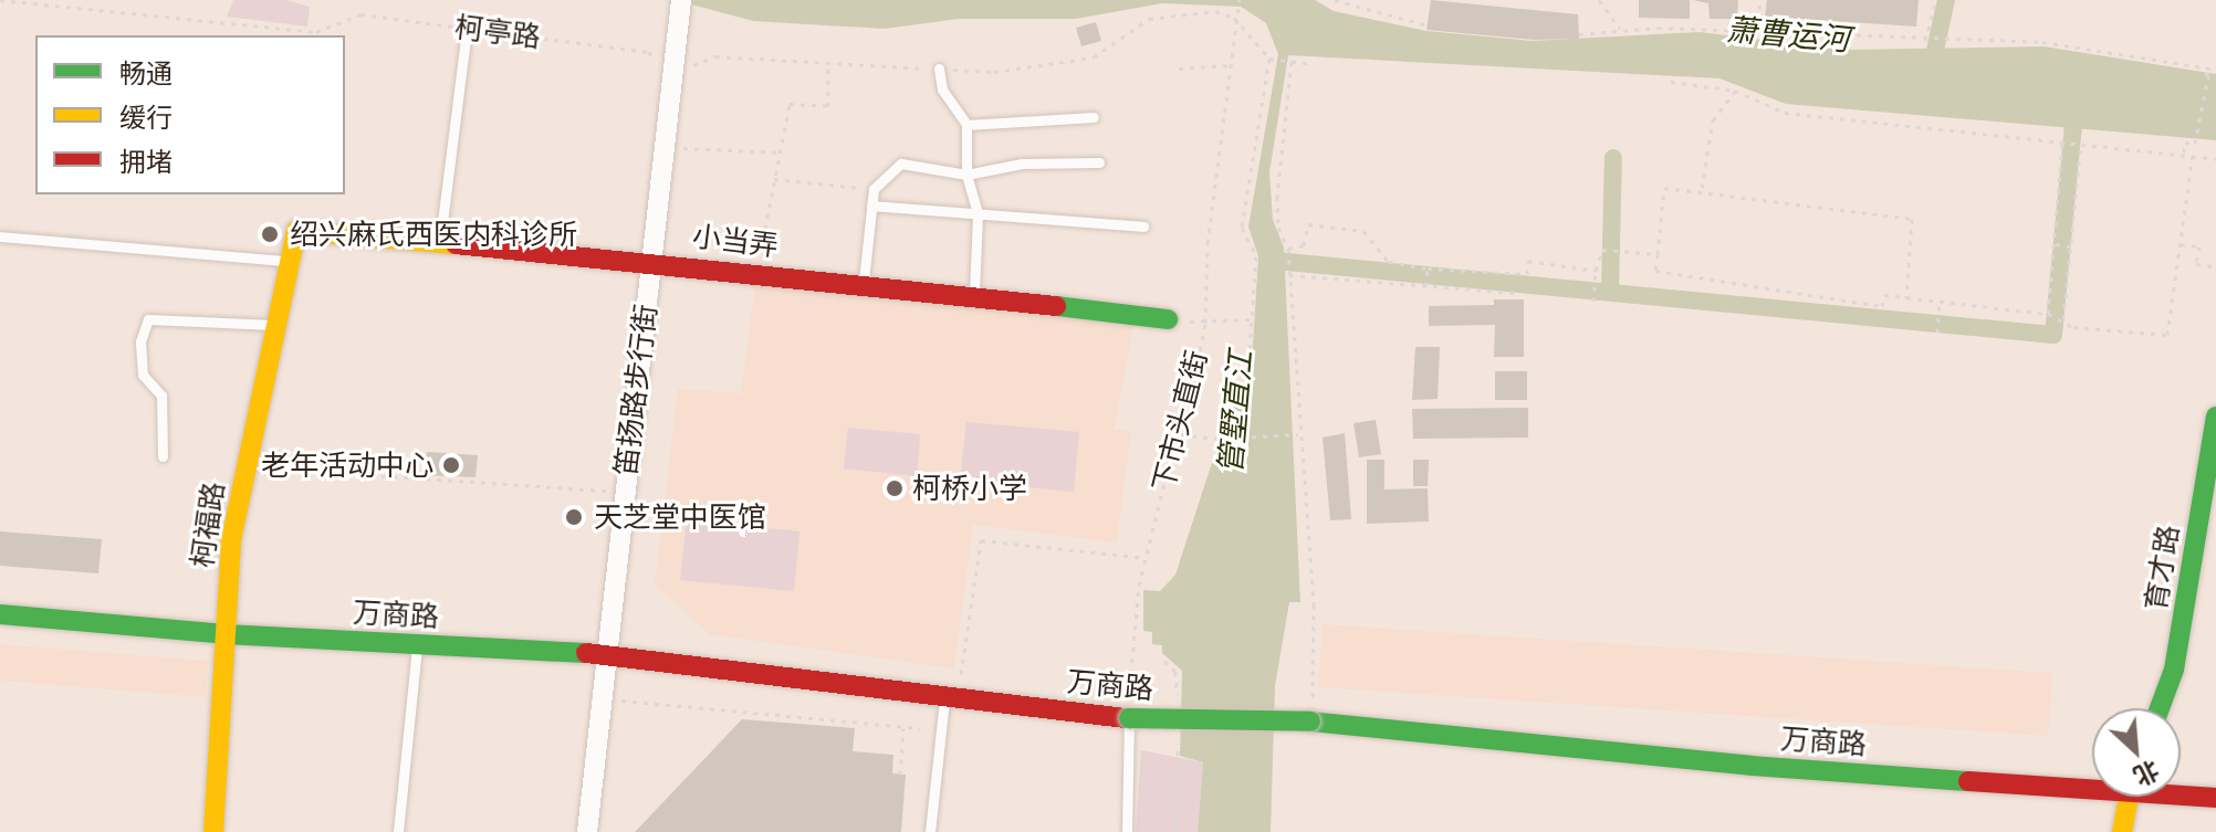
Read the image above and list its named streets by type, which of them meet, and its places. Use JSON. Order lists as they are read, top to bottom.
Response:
{
  "streets": {
    "street": [
      "小当弄",
      "笛扬路步行街",
      "柯福路",
      "育才路",
      "万商路"
    ],
    "path": ["柯亭路", "下市头直街"]
  },
  "crossings": [
    ["柯亭路", "笛扬路步行街"],
    ["小当弄", "笛扬路步行街"],
    ["小当弄", "柯福路"],
    ["笛扬路步行街", "万商路"],
    ["下市头直街", "万商路"],
    ["柯福路", "万商路"]
  ],
  "water": ["萧曹运河", "管墅直江"],
  "places": [
    "绍兴麻氏西医内科诊所",
    "老年活动中心",
    "柯桥小学",
    "天芝堂中医馆"
  ],
  "legend": ["畅通", "缓行", "拥堵"],
  "north": "bottom right"
}
